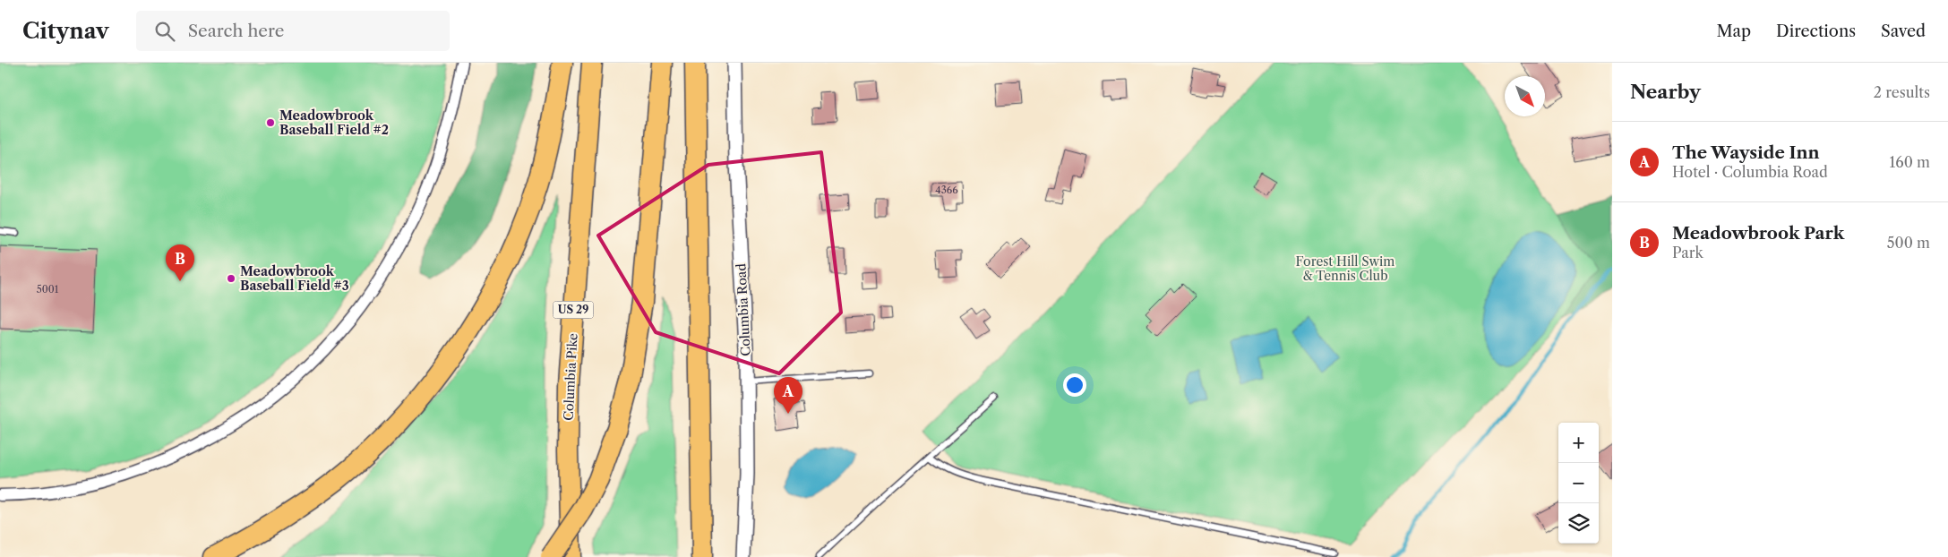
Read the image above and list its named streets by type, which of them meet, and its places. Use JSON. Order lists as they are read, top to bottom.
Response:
{
  "streets": {
    "highway": ["US 29", "Columbia Pike"],
    "street": ["Columbia Road"]
  },
  "parks": ["Forest Hill Swim & Tennis Club"],
  "places": ["Meadowbrook Baseball Field #2", "Meadowbrook Baseball Field #3"],
  "house_numbers": ["4366", "5001"],
  "north": "bottom right",
  "page": {
    "header": "Citynav",
    "search": "Search here",
    "nav": ["Map", "Directions", "Saved"],
    "heading": ["Nearby", "2 results"],
    "list": [
      {
        "mark": "A",
        "name": "The Wayside Inn",
        "note": "Hotel · Columbia Road",
        "value": "160 m"
      },
      {
        "mark": "B",
        "name": "Meadowbrook Park",
        "note": "Park",
        "value": "500 m"
      }
    ],
    "pins": ["B", "A"],
    "map_buttons": ["+", "−"]
  }
}
